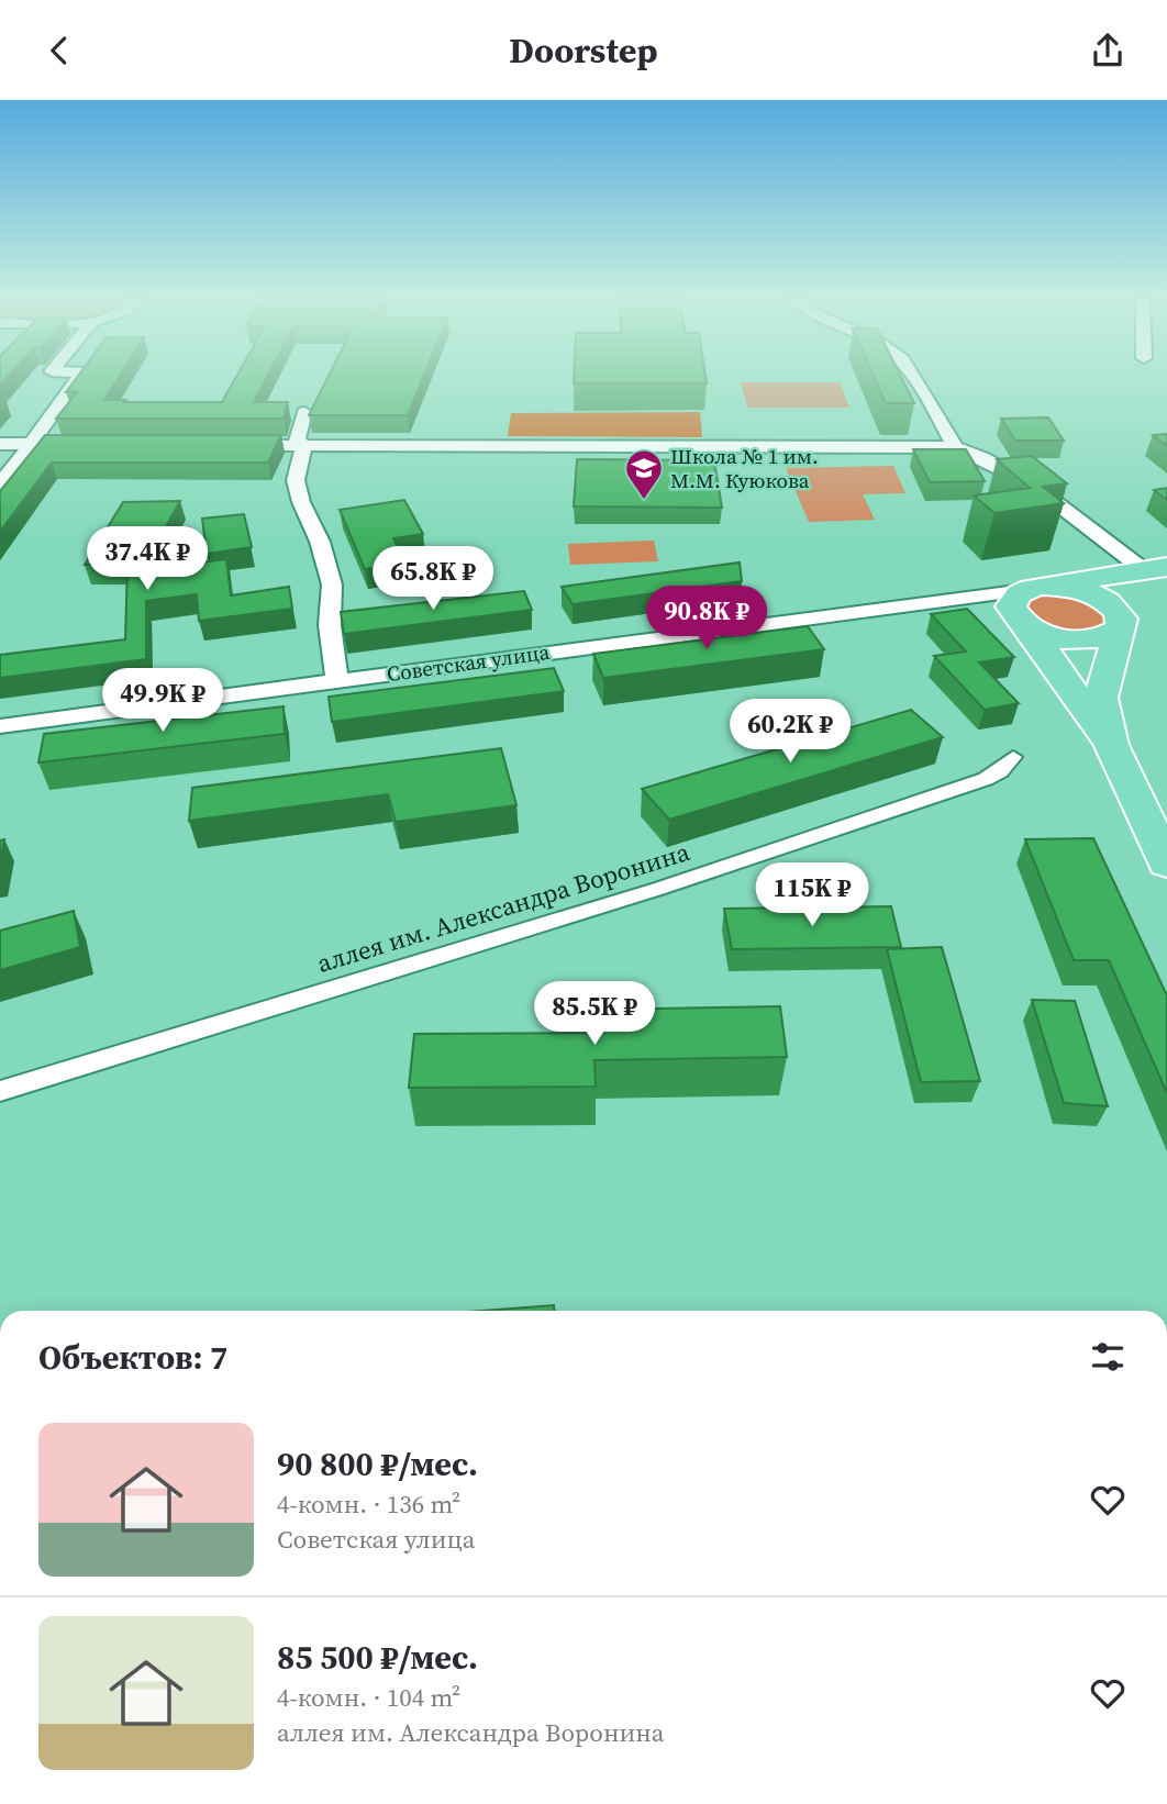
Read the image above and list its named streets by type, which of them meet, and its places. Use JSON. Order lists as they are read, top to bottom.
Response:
{
  "streets": {
    "street": ["Советская улица", "аллея им. Александра Воронина"]
  },
  "places": {
    "school or university": ["Школа № 1 им. М.М. Куюкова"]
  },
  "page": {
    "header": "Doorstep",
    "price": [
      "37.4K ₽",
      "65.8K ₽",
      "90.8K ₽",
      "49.9K ₽",
      "60.2K ₽",
      "115K ₽",
      "85.5K ₽"
    ],
    "heading": "Объектов: 7",
    "list": [
      {
        "name": "90 800 ₽/мес.",
        "note": "4-комн. · 136 m² · Советская улица"
      },
      {
        "name": "85 500 ₽/мес.",
        "note": "4-комн. · 104 m² · аллея им. Александра Воронина"
      }
    ]
  }
}
